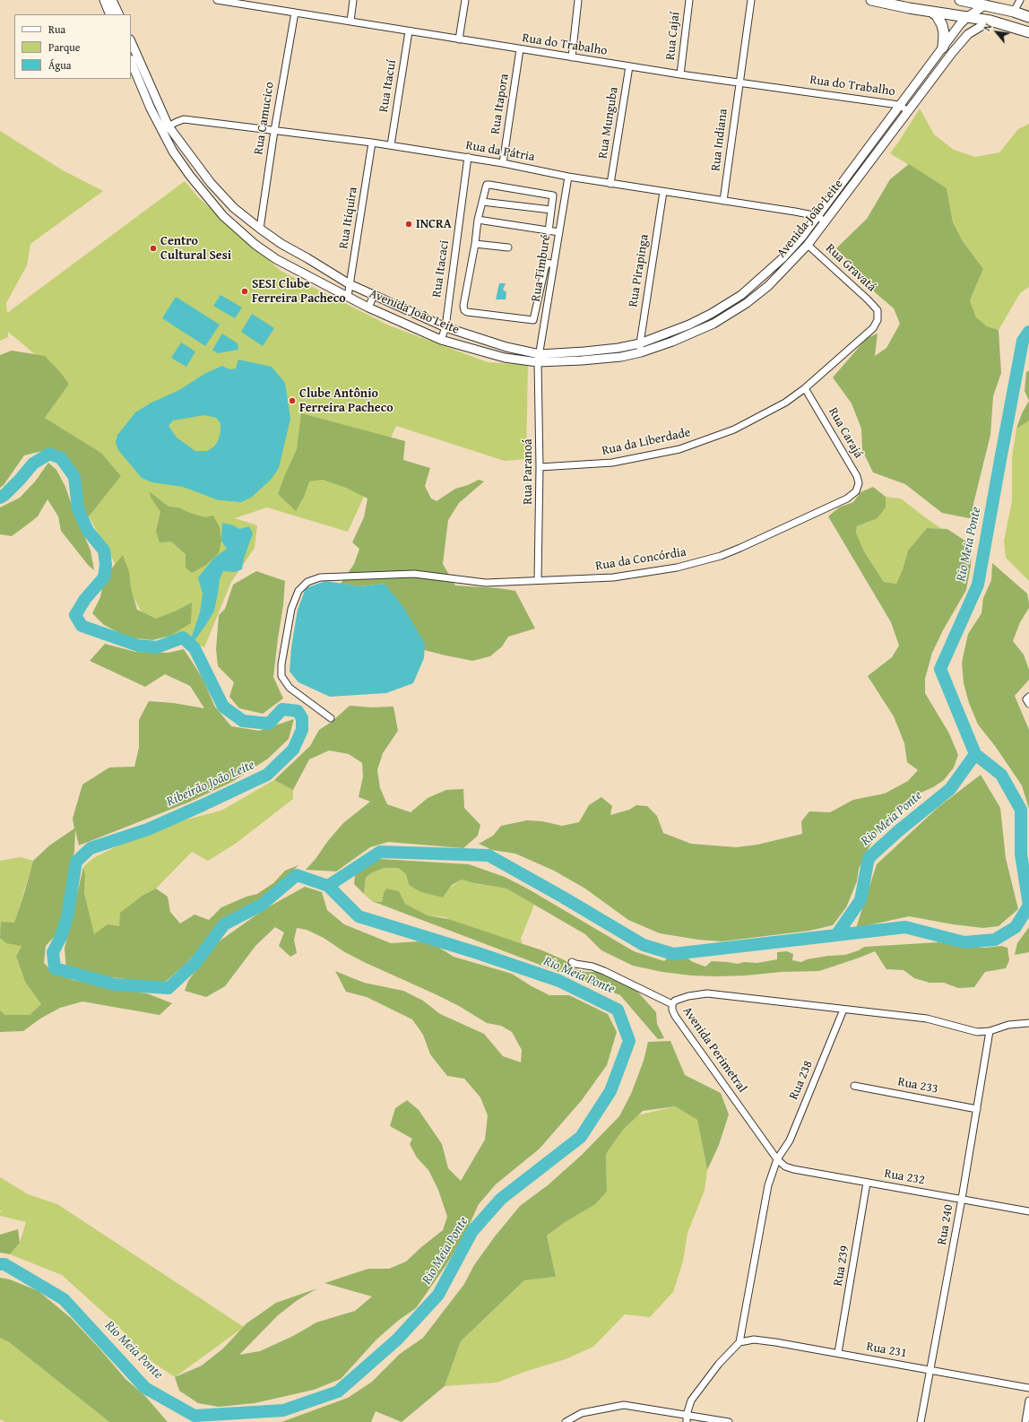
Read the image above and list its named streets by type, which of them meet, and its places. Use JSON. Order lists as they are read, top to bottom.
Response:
{
  "streets": {
    "street": [
      "Rua Cajaí",
      "Rua do Trabalho",
      "Rua Itacuí",
      "Rua Itapora",
      "Rua Camucico",
      "Rua Munguba",
      "Rua Indiana",
      "Rua da Pátria",
      "Rua Itiquira",
      "Avenida João Leite",
      "Rua Timburé",
      "Rua Gravatá",
      "Rua Itacaci",
      "Rua Pirapinga",
      "Rua Carajá",
      "Rua da Liberdade",
      "Rua Paranoá",
      "Rua da Concórdia",
      "Avenida Perimetral",
      "Rua 238",
      "Rua 233",
      "Rua 232",
      "Rua 240",
      "Rua 239",
      "Rua 231"
    ]
  },
  "crossings": [
    ["Rua Cajaí", "Rua do Trabalho"],
    ["Rua do Trabalho", "Rua Itacuí"],
    ["Rua do Trabalho", "Rua Itapora"],
    ["Rua do Trabalho", "Rua Camucico"],
    ["Rua do Trabalho", "Rua Munguba"],
    ["Rua do Trabalho", "Rua Indiana"],
    ["Rua do Trabalho", "Avenida João Leite"],
    ["Rua Itacuí", "Rua da Pátria"],
    ["Rua Itapora", "Rua da Pátria"],
    ["Rua Camucico", "Rua da Pátria"],
    ["Rua Camucico", "Avenida João Leite"],
    ["Rua Munguba", "Rua da Pátria"],
    ["Rua Indiana", "Rua da Pátria"],
    ["Rua da Pátria", "Rua Itiquira"],
    ["Rua da Pátria", "Avenida João Leite"],
    ["Rua da Pátria", "Rua Timburé"],
    ["Rua da Pátria", "Rua Itacaci"],
    ["Rua da Pátria", "Rua Pirapinga"],
    ["Rua Itiquira", "Avenida João Leite"],
    ["Avenida João Leite", "Rua Timburé"],
    ["Avenida João Leite", "Rua Gravatá"],
    ["Avenida João Leite", "Rua Itacaci"],
    ["Avenida João Leite", "Rua Pirapinga"],
    ["Avenida João Leite", "Rua Paranoá"],
    ["Rua Timburé", "Rua Paranoá"],
    ["Rua Gravatá", "Rua da Liberdade"],
    ["Rua Carajá", "Rua da Liberdade"],
    ["Rua Carajá", "Rua da Concórdia"],
    ["Rua da Liberdade", "Rua Paranoá"],
    ["Rua Paranoá", "Rua da Concórdia"],
    ["Avenida Perimetral", "Rua 238"],
    ["Avenida Perimetral", "Rua 232"],
    ["Avenida Perimetral", "Rua 240"],
    ["Rua 238", "Rua 232"],
    ["Rua 233", "Rua 240"],
    ["Rua 232", "Rua 240"],
    ["Rua 232", "Rua 239"],
    ["Rua 240", "Rua 231"],
    ["Rua 239", "Rua 231"]
  ],
  "water": ["Rio Meia Ponte", "Ribeirão João Leite"],
  "places": [
    "INCRA",
    "Centro Cultural Sesi",
    "SESI Clube Ferreira Pacheco",
    "Clube Antônio Ferreira Pacheco"
  ],
  "legend": ["Rua", "Parque", "Água"],
  "north": "top left"
}
